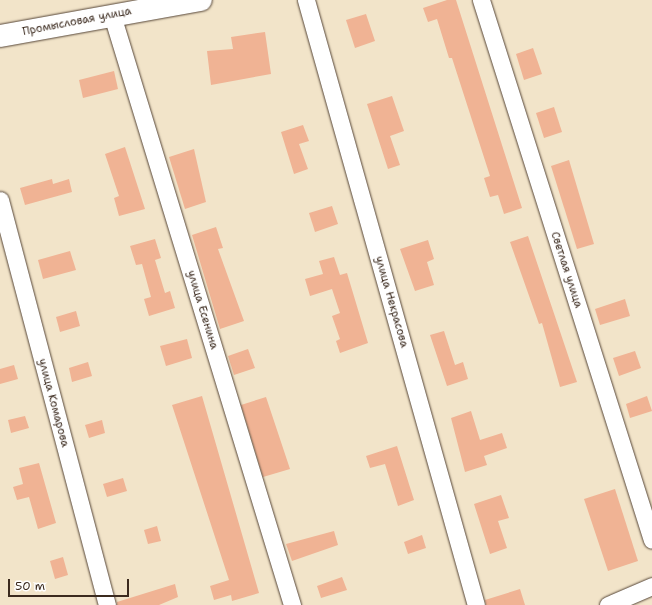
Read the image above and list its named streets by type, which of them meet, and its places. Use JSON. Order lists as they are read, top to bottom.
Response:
{
  "streets": {
    "main road": ["Промысловая улица"],
    "street": [
      "Светлая улица",
      "улица Некрасова",
      "улица Есенина",
      "улица Комарова"
    ]
  },
  "crossings": [
    ["Промысловая улица", "улица Есенина"]
  ],
  "scale_bar": "50 m"
}
